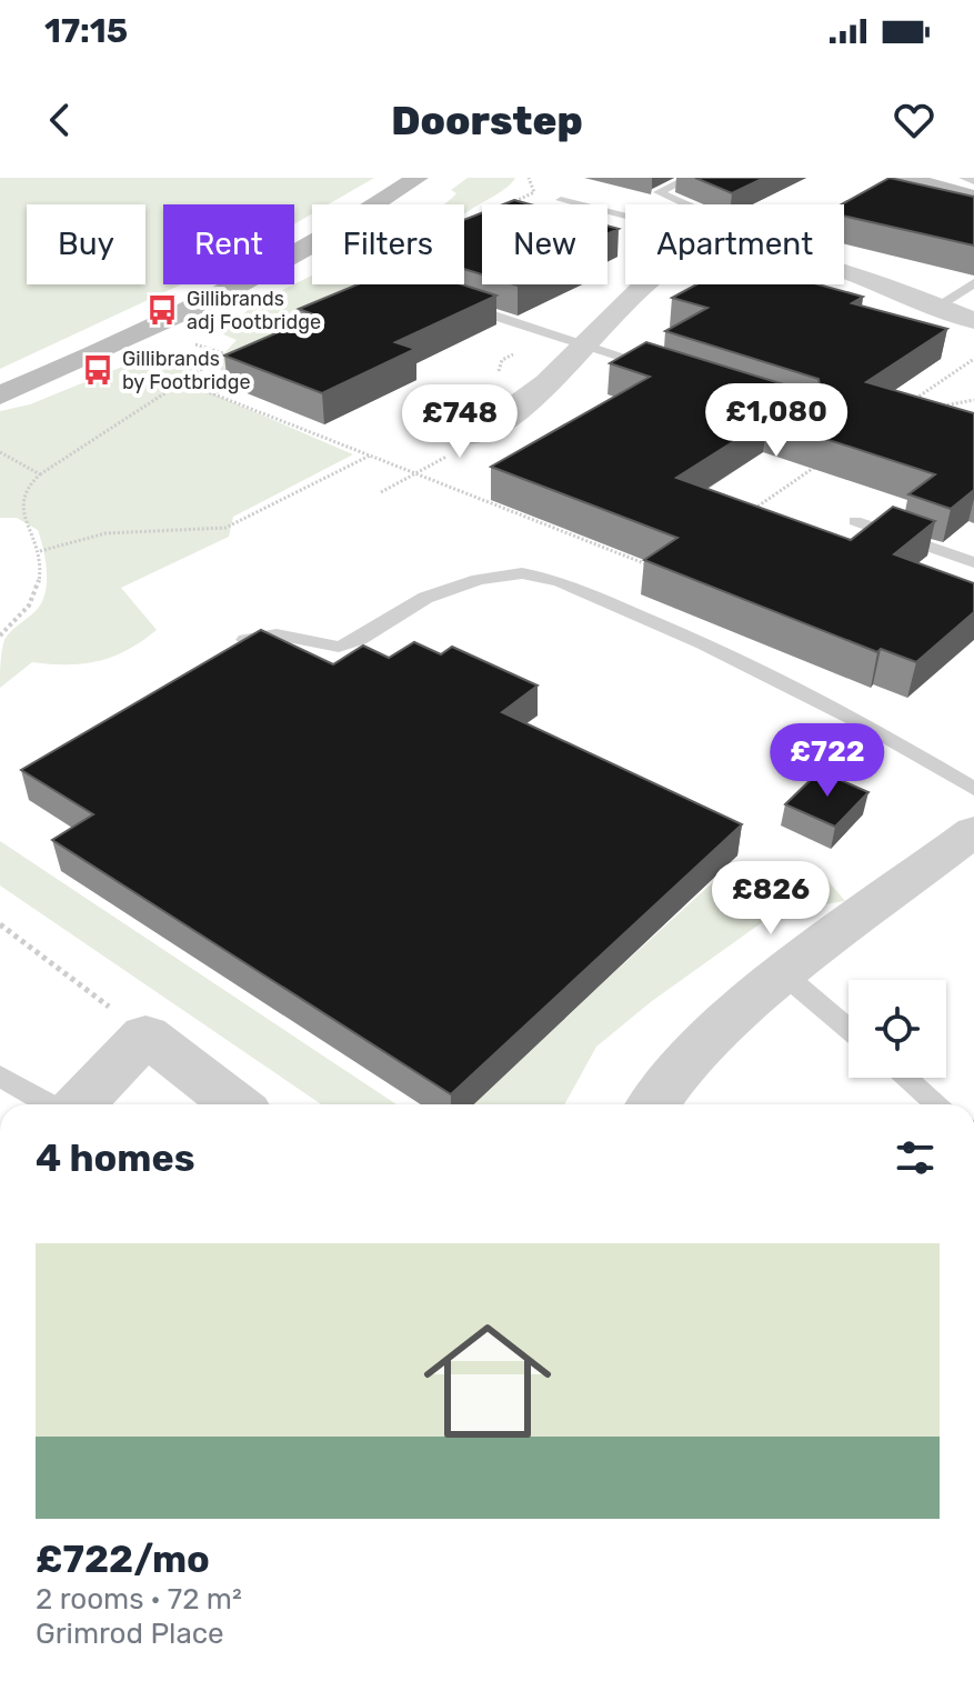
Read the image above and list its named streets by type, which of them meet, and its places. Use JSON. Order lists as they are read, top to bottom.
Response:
{
  "places": {
    "bus stop": ["Gillibrands adj Footbridge", "Gillibrands by Footbridge"]
  },
  "page": {
    "status": "17:15",
    "header": "Doorstep",
    "chip": [
      "Buy",
      "Rent",
      "Filters",
      "New",
      "Apartment"
    ],
    "price": [
      "£1,080",
      "£748",
      "£722",
      "£826"
    ],
    "heading": "4 homes",
    "list": [
      {
        "name": "£722/mo",
        "note": "2 rooms · 72 m² · Grimrod Place"
      }
    ]
  }
}
